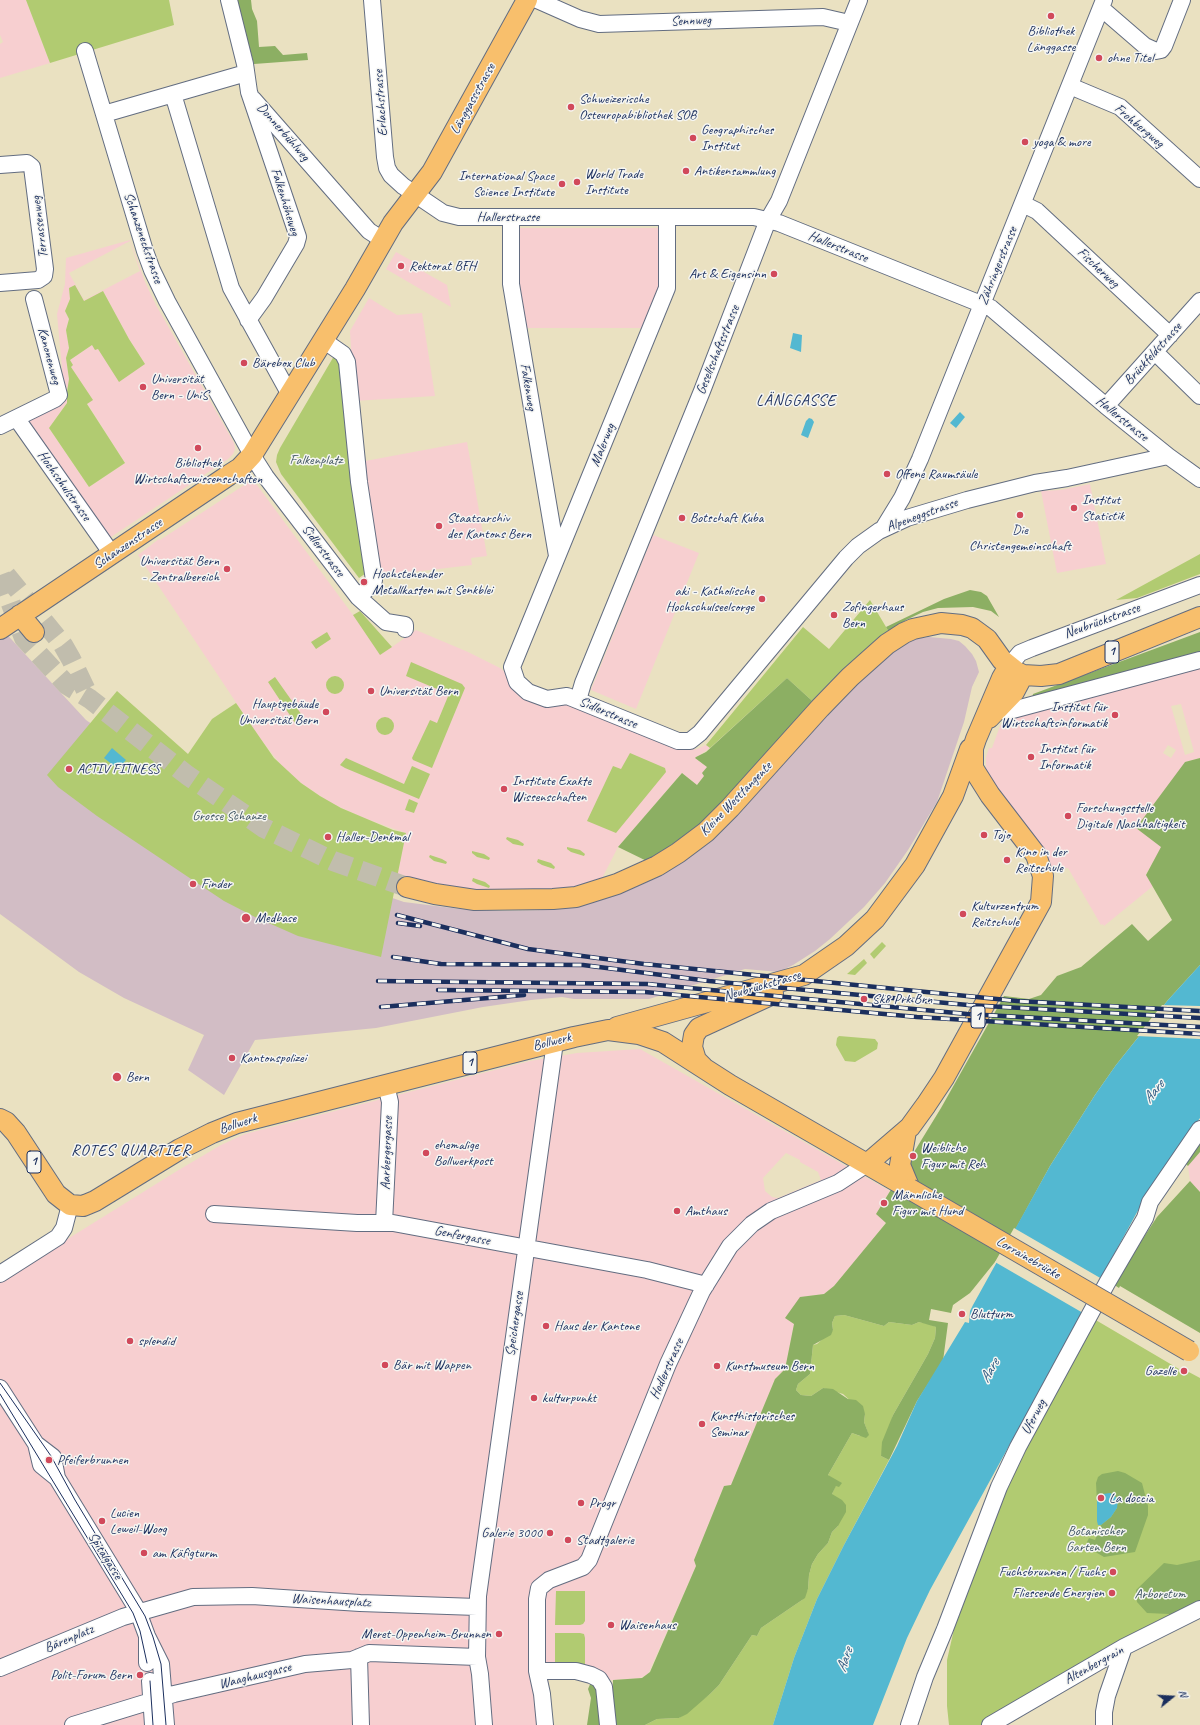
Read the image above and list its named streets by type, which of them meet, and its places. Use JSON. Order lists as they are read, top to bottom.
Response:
{
  "streets": {
    "main road": [
      "Länggassstrasse",
      "Schanzenstrasse",
      "Neubrückstrasse",
      "1",
      "Kleine Westtangente",
      "Bollwerk",
      "Lorrainebrücke"
    ],
    "street": [
      "Sennweg",
      "Erlachstrasse",
      "Frohbergweg",
      "Donnerbühlweg",
      "Falkenhöheweg",
      "Hallerstrasse",
      "Terrassenweg",
      "Schanzeneckstrasse",
      "Zähringerstrasse",
      "Fischerweg",
      "Gesellschaftsstrasse",
      "Brückfeldstrasse",
      "Kanonenweg",
      "Falkenweg",
      "Malerweg",
      "Hochschulstrasse",
      "Alpeneggstrasse",
      "Sidlerstrasse",
      "Aarbergergasse",
      "Genfergasse",
      "Speichergasse",
      "Hodlerstrasse",
      "Uferweg",
      "Spitalgasse",
      "Waisenhausplatz",
      "Bärenplatz",
      "Altenbergrain",
      "Waaghausgasse"
    ]
  },
  "crossings": [
    ["Sennweg", "Gesellschaftsstrasse"],
    ["Länggassstrasse", "Erlachstrasse"],
    ["Länggassstrasse", "Hallerstrasse"],
    ["Erlachstrasse", "Hallerstrasse"],
    ["Frohbergweg", "Zähringerstrasse"],
    ["Donnerbühlweg", "Falkenhöheweg"],
    ["Hallerstrasse", "Zähringerstrasse"],
    ["Hallerstrasse", "Gesellschaftsstrasse"],
    ["Hallerstrasse", "Brückfeldstrasse"],
    ["Hallerstrasse", "Falkenweg"],
    ["Hallerstrasse", "Malerweg"],
    ["Hallerstrasse", "Alpeneggstrasse"],
    ["Schanzeneckstrasse", "Schanzenstrasse"],
    ["Schanzeneckstrasse", "Sidlerstrasse"],
    ["Zähringerstrasse", "Fischerweg"],
    ["Zähringerstrasse", "Alpeneggstrasse"],
    ["Fischerweg", "Brückfeldstrasse"],
    ["Gesellschaftsstrasse", "Sidlerstrasse"],
    ["Kanonenweg", "Hochschulstrasse"],
    ["Falkenweg", "Malerweg"],
    ["Malerweg", "Sidlerstrasse"],
    ["Hochschulstrasse", "Schanzenstrasse"],
    ["Alpeneggstrasse", "Sidlerstrasse"],
    ["Schanzenstrasse", "Sidlerstrasse"],
    ["Neubrückstrasse", "1"],
    ["Neubrückstrasse", "Kleine Westtangente"],
    ["Neubrückstrasse", "Bollwerk"],
    ["1", "Kleine Westtangente"],
    ["1", "Bollwerk"],
    ["1", "Lorrainebrücke"],
    ["1", "Hodlerstrasse"],
    ["Bollwerk", "Aarbergergasse"],
    ["Bollwerk", "Lorrainebrücke"],
    ["Bollwerk", "Speichergasse"],
    ["Bollwerk", "Hodlerstrasse"],
    ["Aarbergergasse", "Genfergasse"],
    ["Genfergasse", "Speichergasse"],
    ["Genfergasse", "Hodlerstrasse"],
    ["Lorrainebrücke", "Hodlerstrasse"],
    ["Speichergasse", "Waisenhausplatz"],
    ["Spitalgasse", "Waisenhausplatz"],
    ["Spitalgasse", "Bärenplatz"],
    ["Waisenhausplatz", "Bärenplatz"]
  ],
  "districts": ["LÄNGGASSE", "ROTES QUARTIER"],
  "water": ["Aare"],
  "parks": [
    "Falkenplatz",
    "Grosse Schanze",
    "Botanischer Garten Bern",
    "Arboretum"
  ],
  "places": [
    "Bibliothek Länggasse",
    "ohne Titel",
    "Schweizerische Osteuropabibliothek SOB",
    "Geographisches Institut",
    "yoga & more",
    "Antikensammlung",
    "World Trade Institute",
    "International Space Science Institute",
    "Rektorat BFH",
    "Art & Eigensinn",
    "Bärebox Club",
    "Universität Bern - UniS",
    "Bibliothek Wirtschaftswissenschaften",
    "Offene Raumsäule",
    "Institut Statistik",
    "Die Christengemeinschaft",
    "Botschaft Kuba",
    "Staatsarchiv des Kantons Bern",
    "Universität Bern - Zentralbereich",
    "Hochstehender Metallkasten mit Senkblei",
    "aki - Katholische Hochschulseelsorge",
    "Zofingerhaus Bern",
    "Universität Bern",
    "Hauptgebäude Universität Bern",
    "Institut für Wirtschaftsinformatik",
    "Institut für Informatik",
    "ACTIV FITNESS",
    "Institute Exakte Wissenschaften",
    "Forschungsstelle Digitale Nachhaltigkeit",
    "Tojo",
    "Haller-Denkmal",
    "Kino in der Reitschule",
    "Finder",
    "Kulturzentrum Reitschule",
    "Medbase",
    "Sk8 Prk Brn",
    "Kantonspolizei",
    "Bern",
    "ehemalige Bollwerkpost",
    "Weibliche Figur mit Reh",
    "Männliche Figur mit Hund",
    "Amthaus",
    "Blutturm",
    "Haus der Kantone",
    "splendid",
    "Bär mit Wappen",
    "Kunstmuseum Bern",
    "Gazelle",
    "kulturpunkt",
    "Kunsthistorisches Seminar",
    "Pfeiferbrunnen",
    "La doccia",
    "Progr",
    "Lucien Leweil-Woog",
    "Galerie 3000",
    "Stadtgalerie",
    "am Käfigturm",
    "Fuchsbrunnen / Fuchs",
    "Fliessende Energien",
    "Waisenhaus",
    "Meret-Oppenheim-Brunnen",
    "Polit-Forum Bern"
  ],
  "north": "right"
}
